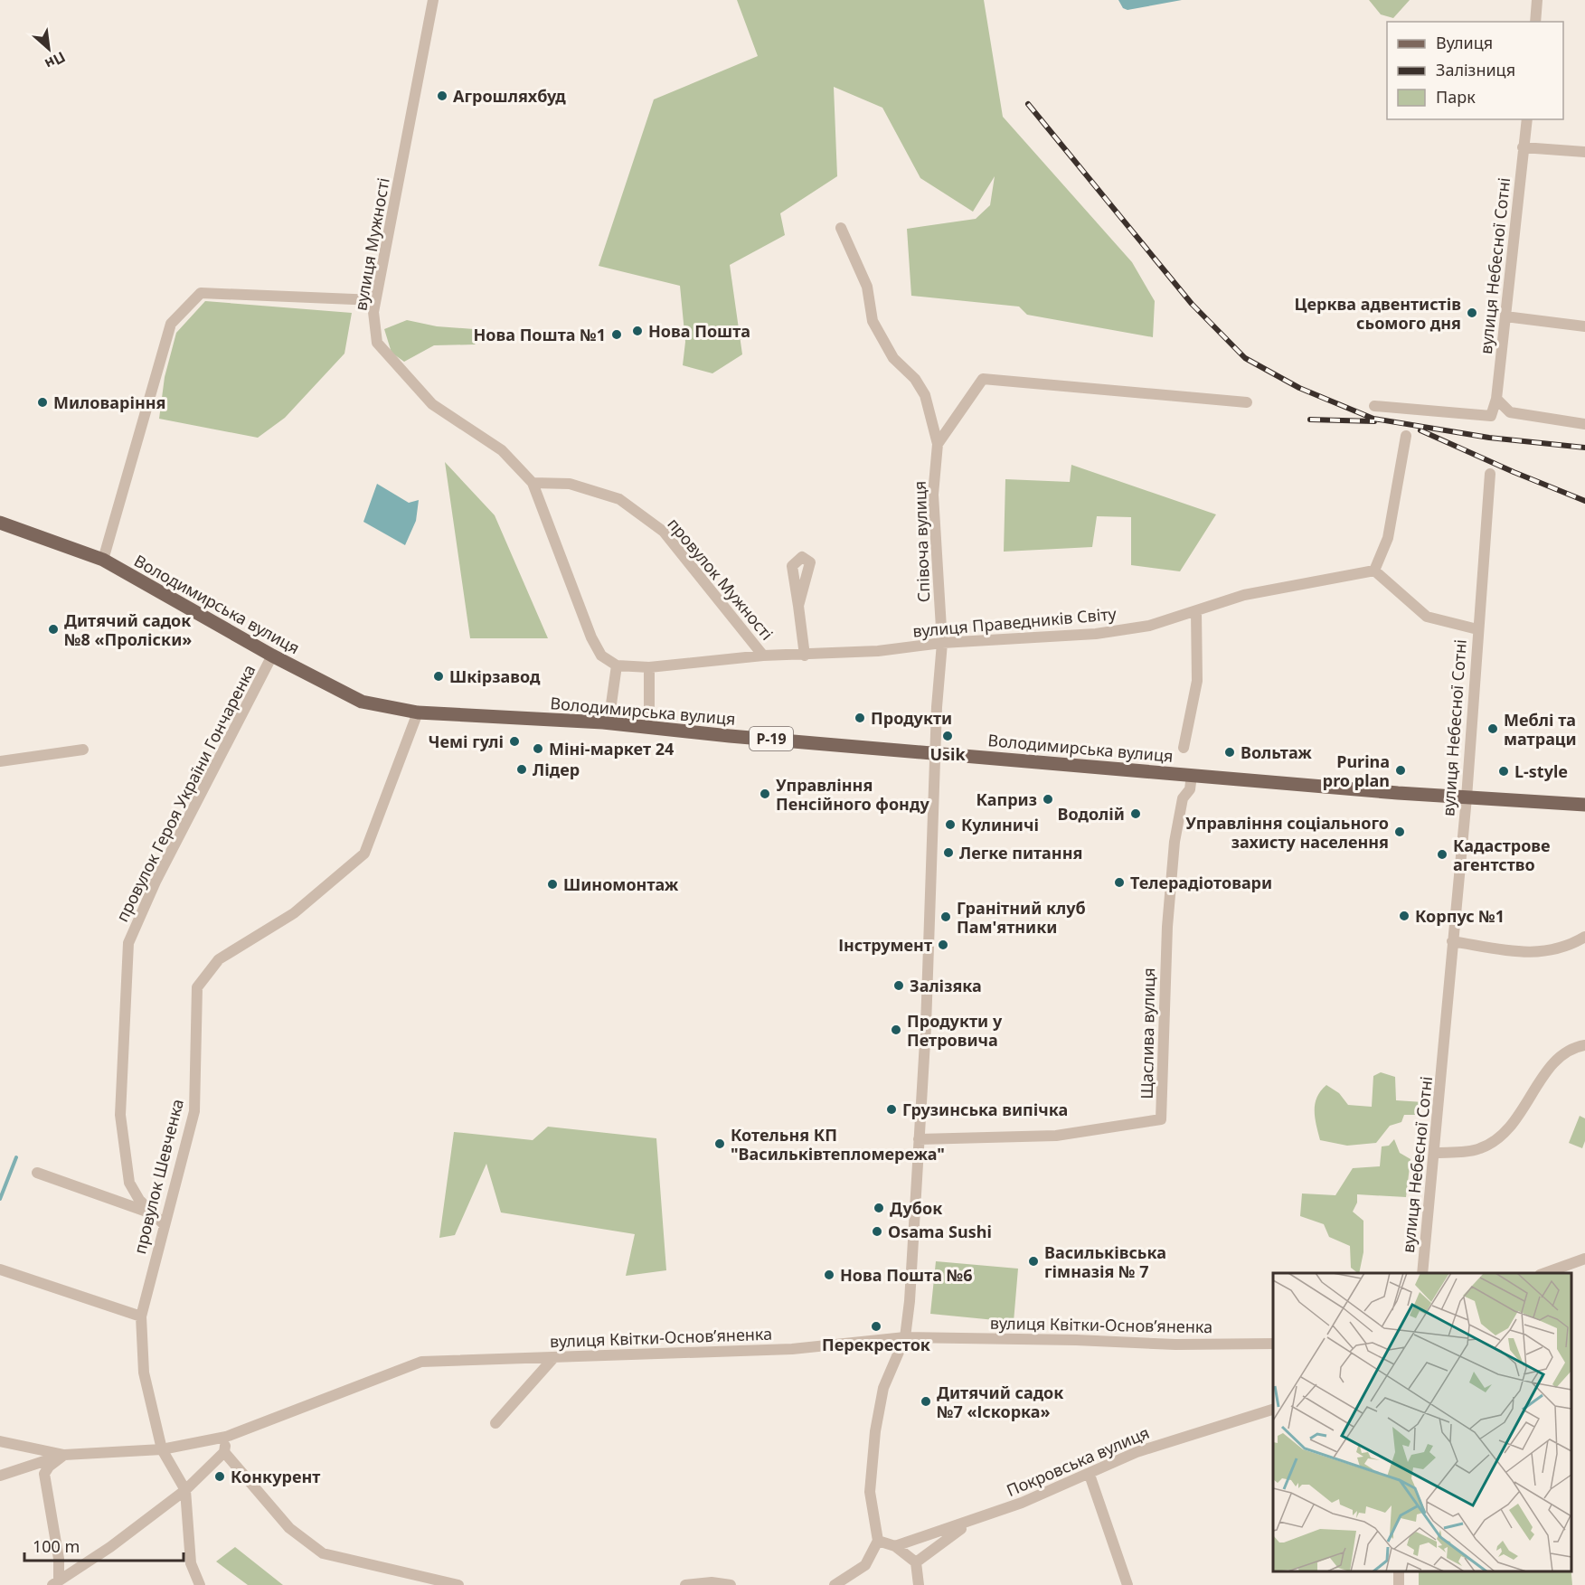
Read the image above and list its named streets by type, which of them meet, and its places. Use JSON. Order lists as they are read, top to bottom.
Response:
{
  "streets": {
    "main road": ["Володимирська вулиця", "Р-19"],
    "street": [
      "вулиця Мужності",
      "вулиця Небесної Сотні",
      "Співоча вулиця",
      "провулок Мужності",
      "вулиця Праведників Світу",
      "провулок Героя України Гончаренка",
      "Щаслива вулиця",
      "провулок Шевченка",
      "вулиця Квітки-Основʼяненка",
      "Покровська вулиця"
    ]
  },
  "crossings": [
    ["вулиця Мужності", "провулок Мужності"],
    ["вулиця Мужності", "вулиця Праведників Світу"],
    ["вулиця Небесної Сотні", "Володимирська вулиця"],
    ["Співоча вулиця", "Володимирська вулиця"],
    ["Співоча вулиця", "вулиця Праведників Світу"],
    ["провулок Мужності", "вулиця Праведників Світу"],
    ["Володимирська вулиця", "провулок Героя України Гончаренка"],
    ["Володимирська вулиця", "Щаслива вулиця"],
    ["Володимирська вулиця", "провулок Шевченка"],
    ["провулок Героя України Гончаренка", "провулок Шевченка"],
    ["провулок Шевченка", "вулиця Квітки-Основʼяненка"]
  ],
  "places": [
    "Агрошляхбуд",
    "Церква адвентистів сьомого дня",
    "Нова Пошта",
    "Нова Пошта №1",
    "Миловаріння",
    "Дитячий садок №8 «Проліски»",
    "Шкірзавод",
    "Продукти",
    "Меблі та матраци",
    "Usik",
    "Чемі гулі",
    "Міні-маркет 24",
    "Вольтаж",
    "Лідер",
    "Purina pro plan",
    "L-style",
    "Управління Пенсійного фонду",
    "Каприз",
    "Водолій",
    "Кулиничі",
    "Управління соціального захисту населення",
    "Легке питання",
    "Кадастрове агентство",
    "Телерадіотовари",
    "Шиномонтаж",
    "Корпус №1",
    "Гранітний клуб Пам'ятники",
    "Інструмент",
    "Залізяка",
    "Продукти у Петровича",
    "Грузинська випічка",
    "Котельня КП \"Васильківтепломережа\"",
    "Дубок",
    "Osama Sushi",
    "Васильківська гімназія № 7",
    "Нова Пошта №6",
    "Перекресток",
    "Дитячий садок №7 «Іскорка»",
    "Конкурент"
  ],
  "legend": ["Вулиця", "Залізниця", "Парк"],
  "scale_bar": "100 m",
  "north": "bottom right"
}
